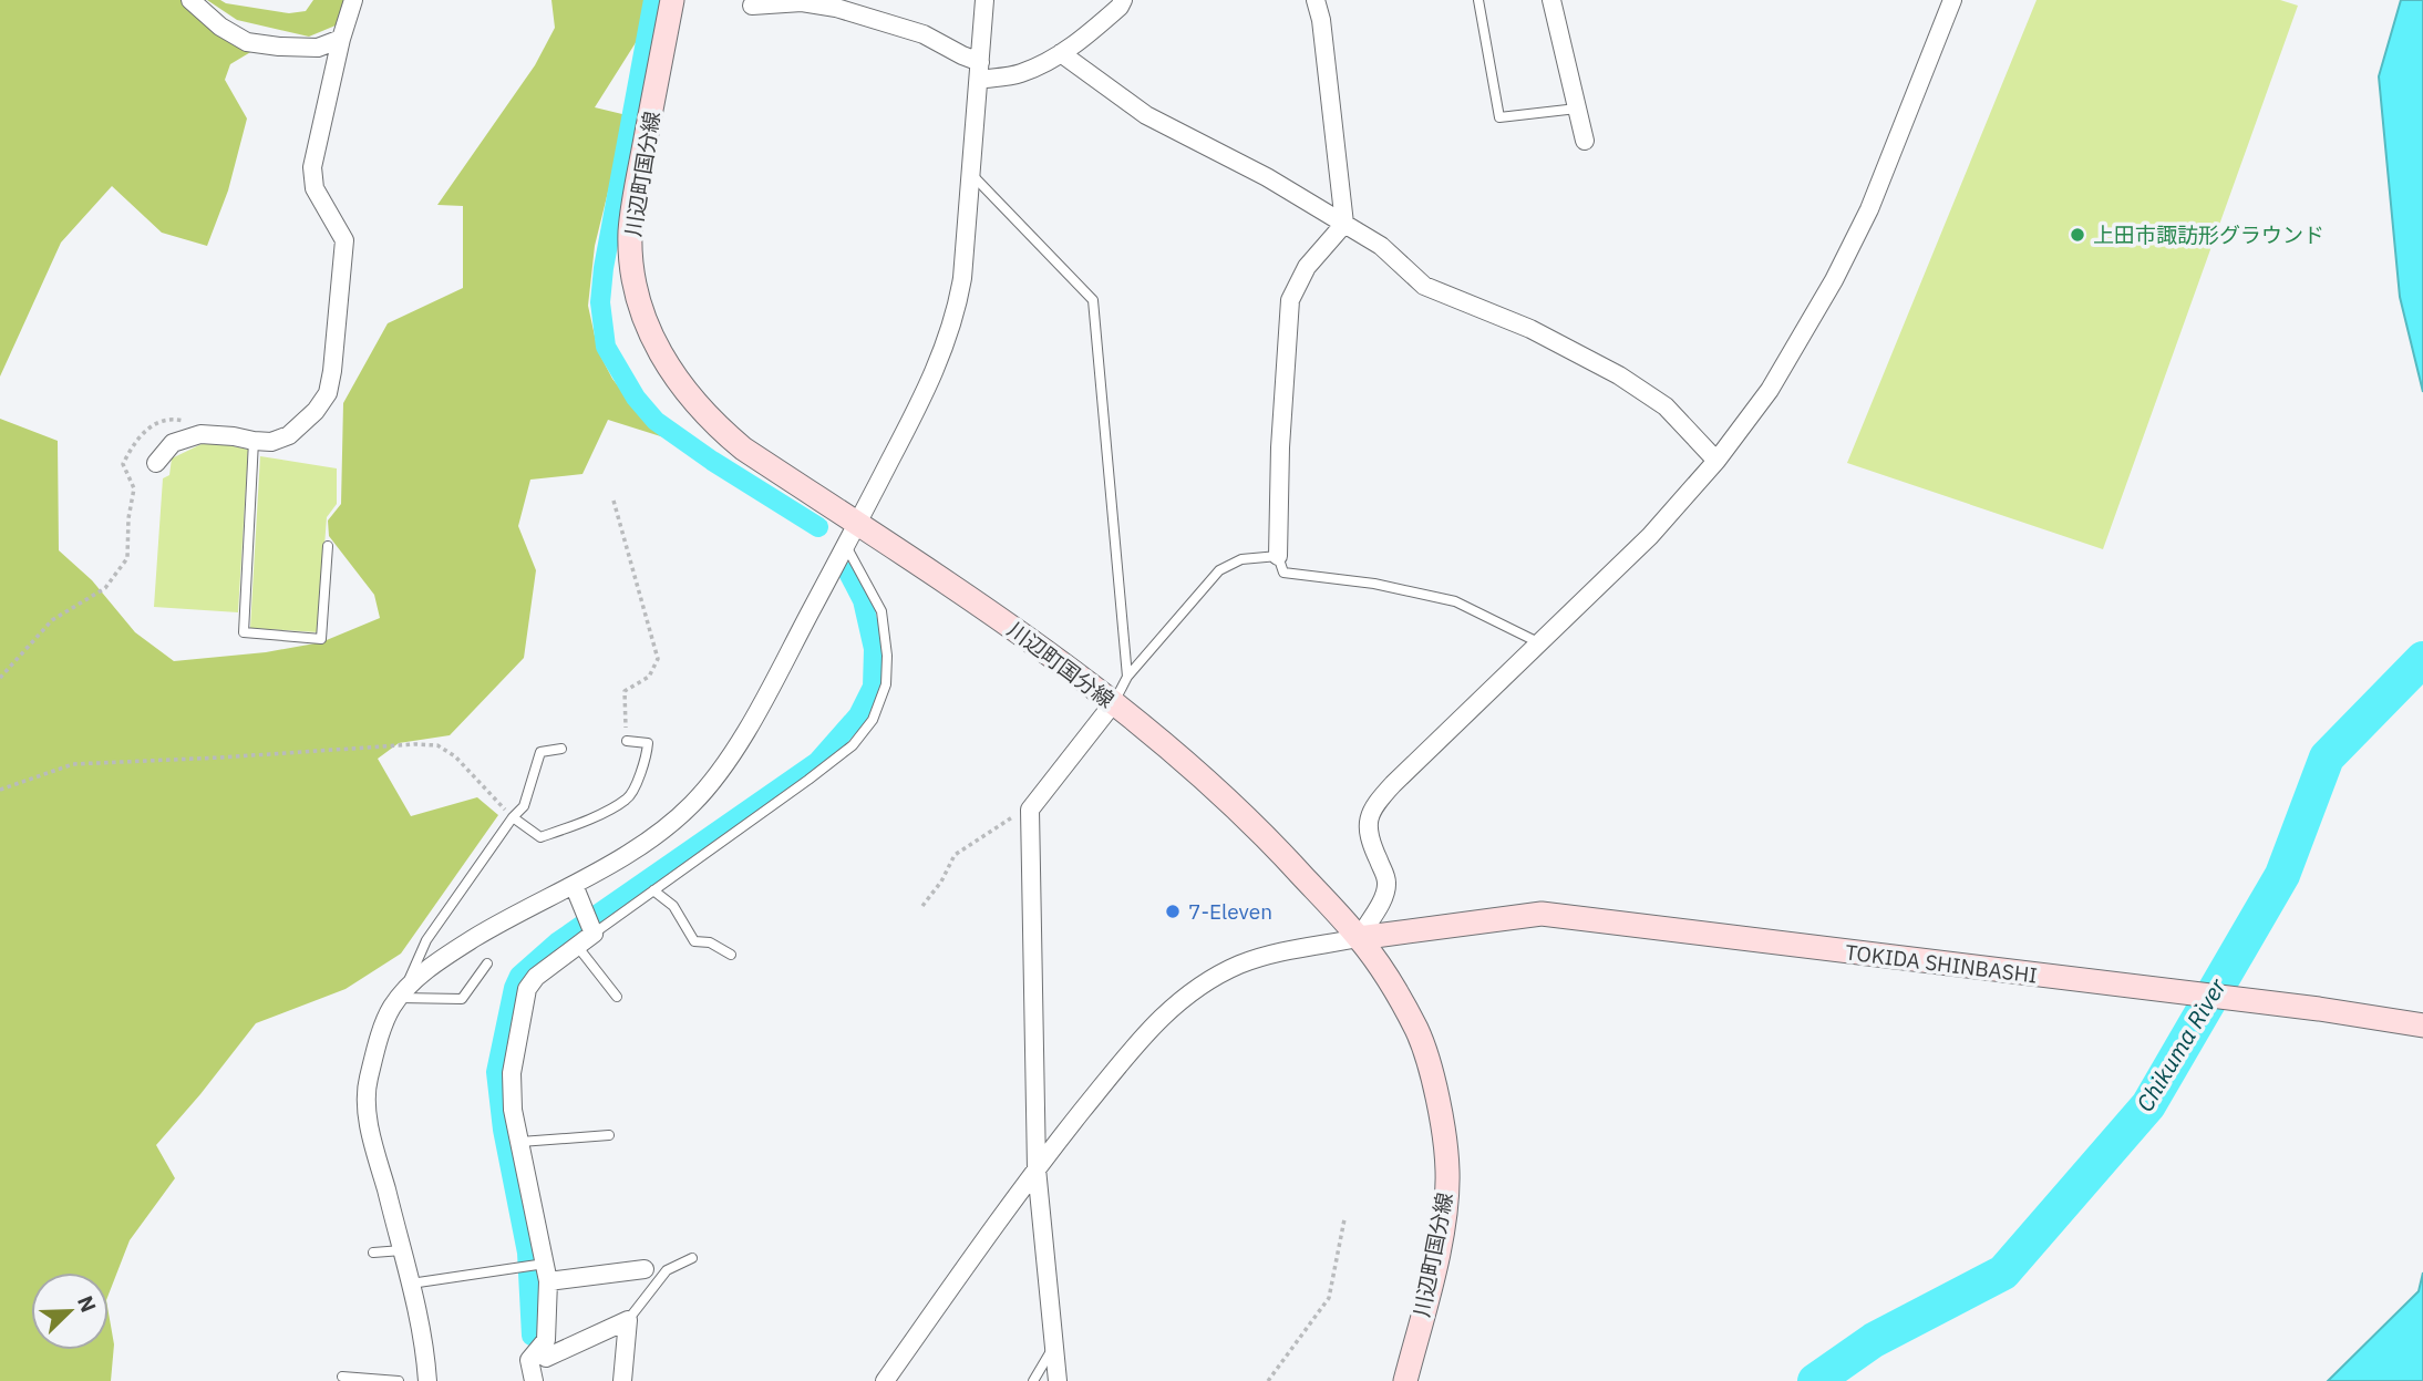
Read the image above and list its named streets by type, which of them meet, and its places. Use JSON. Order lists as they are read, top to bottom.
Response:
{
  "streets": {
    "street": ["川辺町国分線", "TOKIDA SHINBASHI"]
  },
  "crossings": [
    ["川辺町国分線", "TOKIDA SHINBASHI"]
  ],
  "water": ["Chikuma River"],
  "places": ["上田市諏訪形グラウンド", "7-Eleven"],
  "north": "top right"
}
